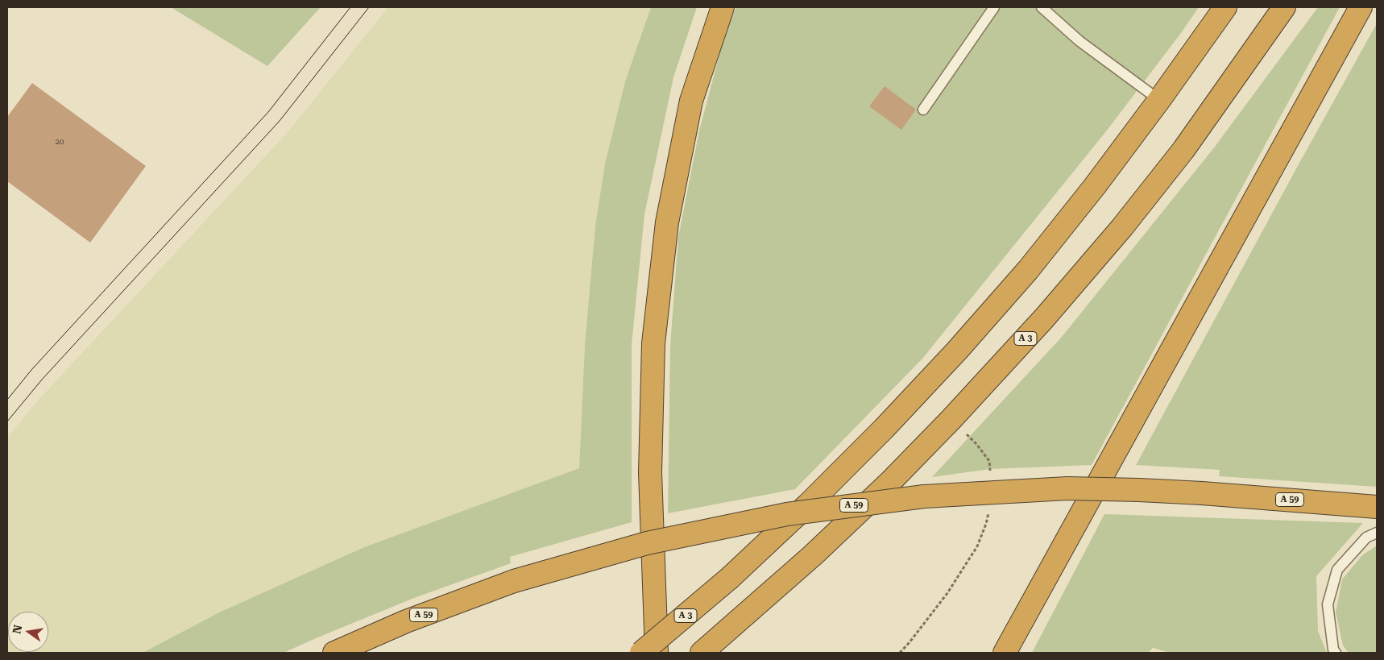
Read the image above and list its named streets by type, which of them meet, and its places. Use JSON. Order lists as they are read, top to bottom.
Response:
{
  "streets": {
    "highway": ["A 3", "A 59"]
  },
  "house_numbers": ["20"],
  "north": "left"
}
